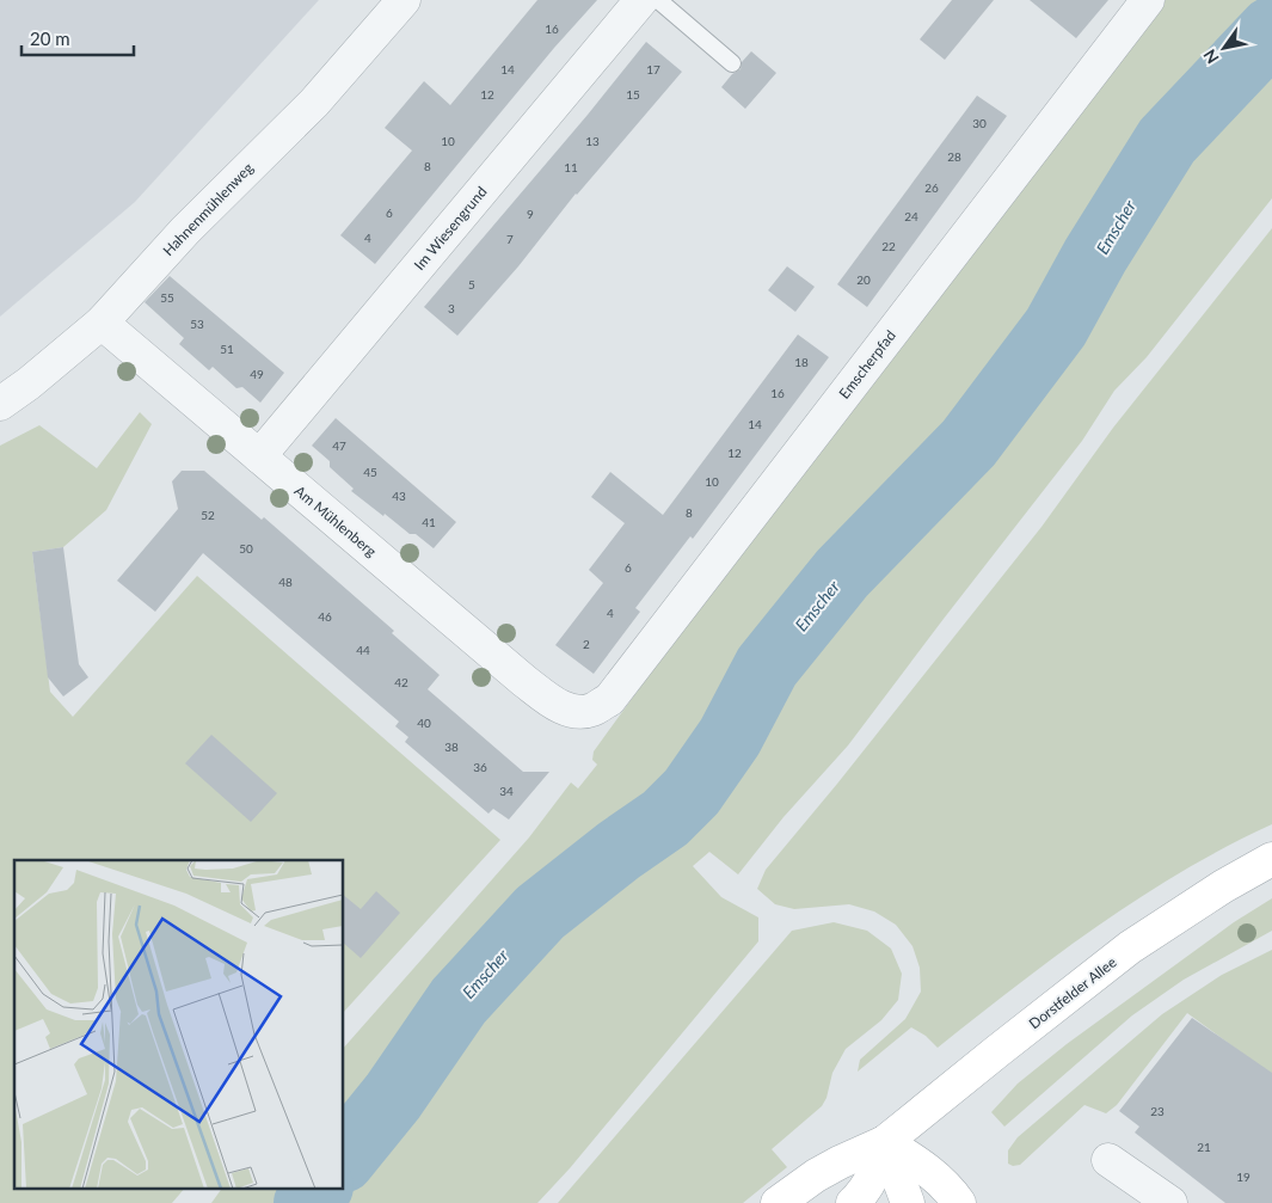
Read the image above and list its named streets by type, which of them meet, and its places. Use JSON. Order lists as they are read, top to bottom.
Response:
{
  "streets": {
    "main road": ["Dorstfelder Allee"],
    "street": [
      "Hahnenmühlenweg",
      "Im Wiesengrund",
      "Emscherpfad",
      "Am Mühlenberg"
    ]
  },
  "crossings": [
    ["Hahnenmühlenweg", "Am Mühlenberg"],
    ["Im Wiesengrund", "Am Mühlenberg"],
    ["Emscherpfad", "Am Mühlenberg"]
  ],
  "water": ["Emscher"],
  "house_numbers": [
    "16",
    "14",
    "17",
    "12",
    "15",
    "30",
    "10",
    "13",
    "28",
    "8",
    "11",
    "26",
    "6",
    "9",
    "24",
    "4",
    "7",
    "22",
    "20",
    "5",
    "55",
    "3",
    "53",
    "51",
    "18",
    "49",
    "16",
    "14",
    "47",
    "12",
    "45",
    "10",
    "43",
    "8",
    "52",
    "41",
    "50",
    "6",
    "48",
    "4",
    "46",
    "2",
    "44",
    "42",
    "40",
    "38",
    "36",
    "34",
    "23",
    "21",
    "19"
  ],
  "scale_bar": "20 m",
  "north": "bottom left"
}
